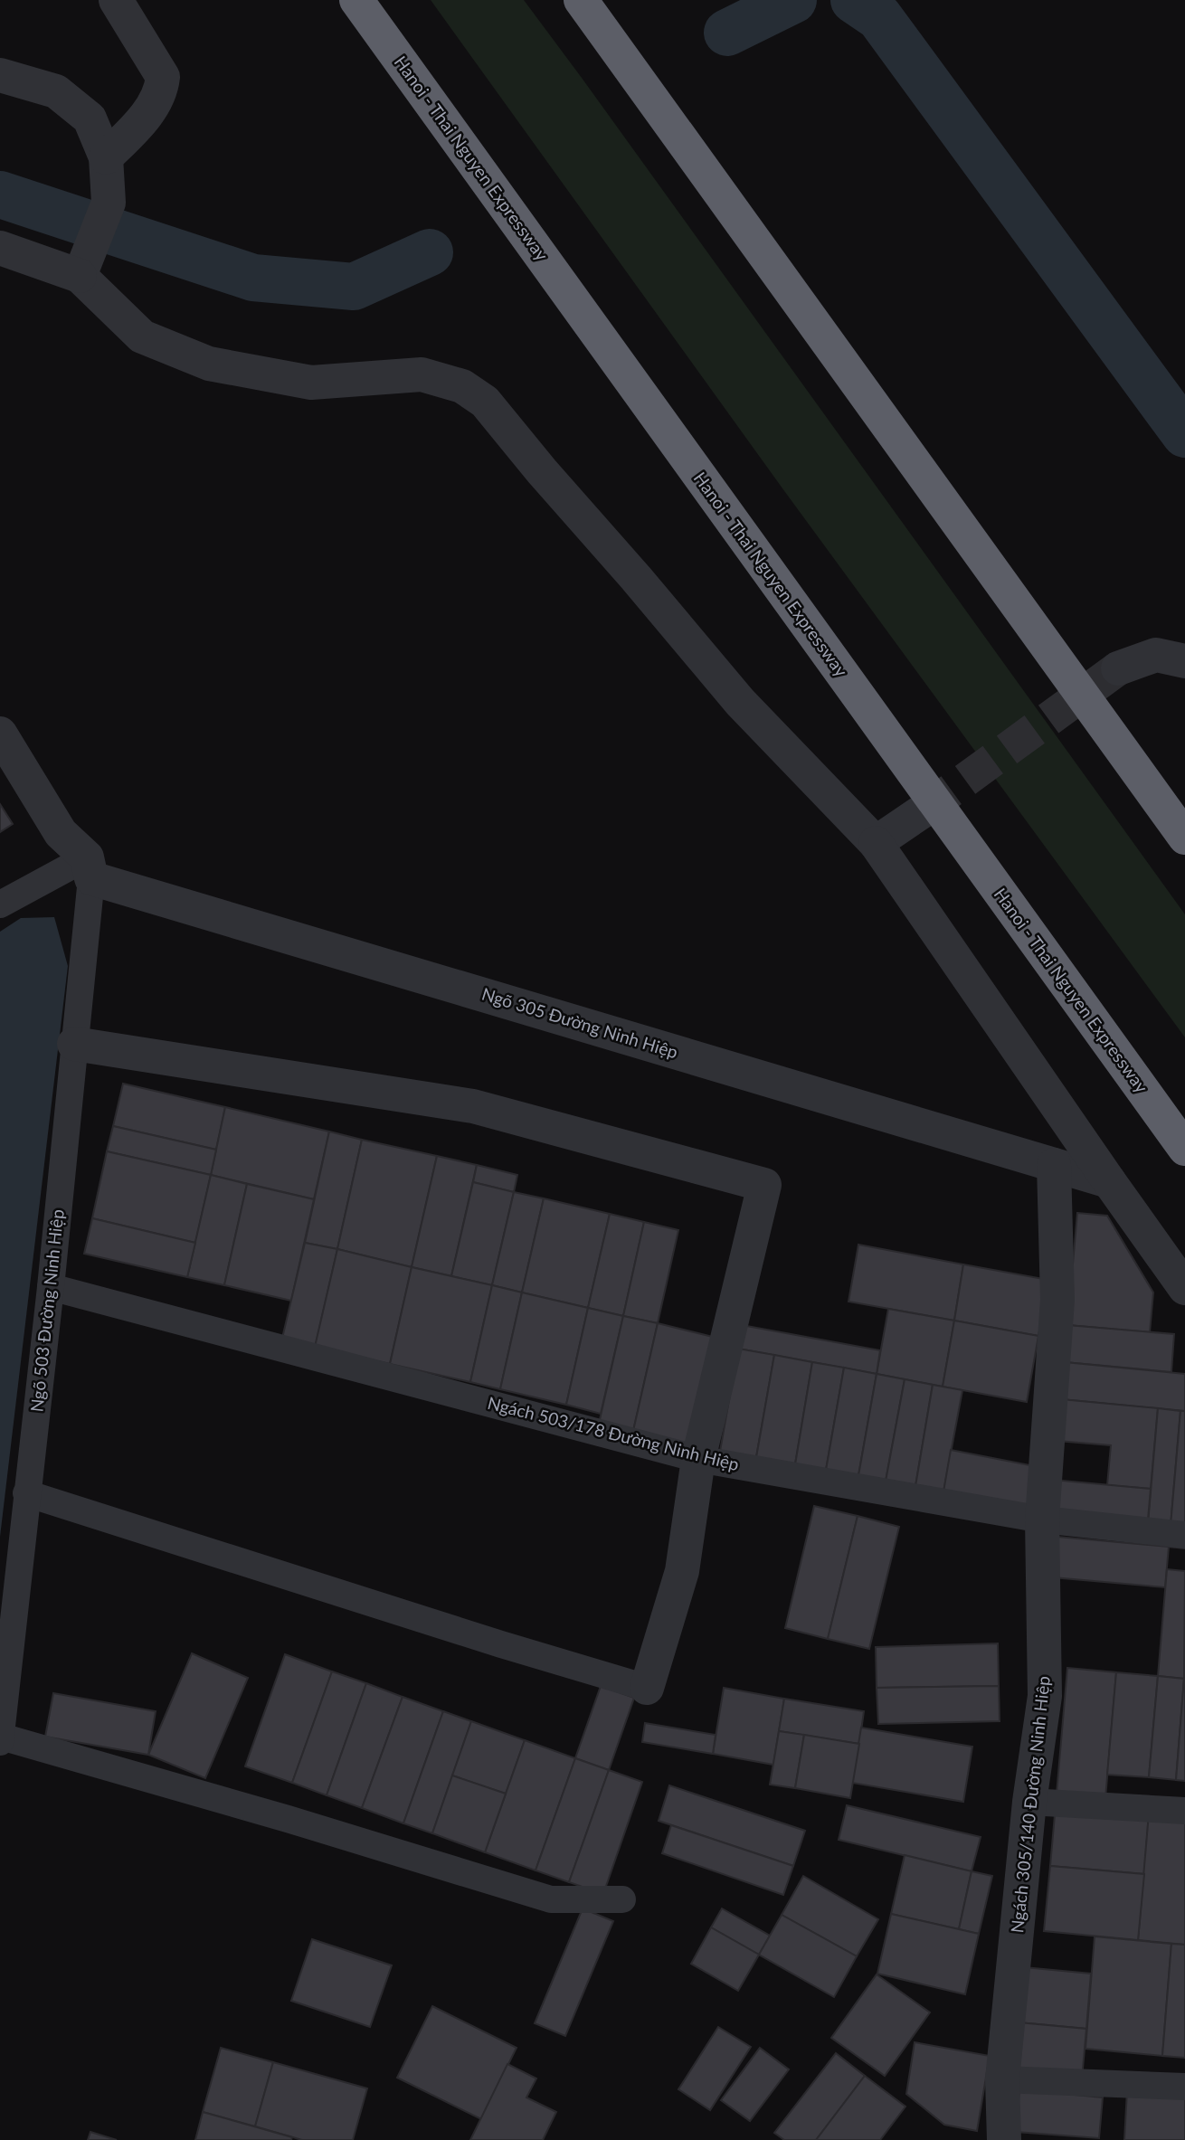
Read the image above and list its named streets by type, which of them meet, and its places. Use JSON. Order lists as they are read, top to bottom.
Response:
{
  "streets": {
    "highway": ["Hanoi - Thai Nguyen Expressway"],
    "street": ["Ngõ 305 Đường Ninh Hiệp", "Ngách 305/140 Đường Ninh Hiệp"],
    "lane": ["Ngõ 503 Đường Ninh Hiệp", "Ngách 503/178 Đường Ninh Hiệp"]
  },
  "crossings": [
    ["Ngõ 305 Đường Ninh Hiệp", "Ngõ 503 Đường Ninh Hiệp"],
    ["Ngõ 305 Đường Ninh Hiệp", "Ngách 305/140 Đường Ninh Hiệp"],
    ["Ngõ 503 Đường Ninh Hiệp", "Ngách 503/178 Đường Ninh Hiệp"],
    ["Ngách 503/178 Đường Ninh Hiệp", "Ngách 305/140 Đường Ninh Hiệp"]
  ]
}
